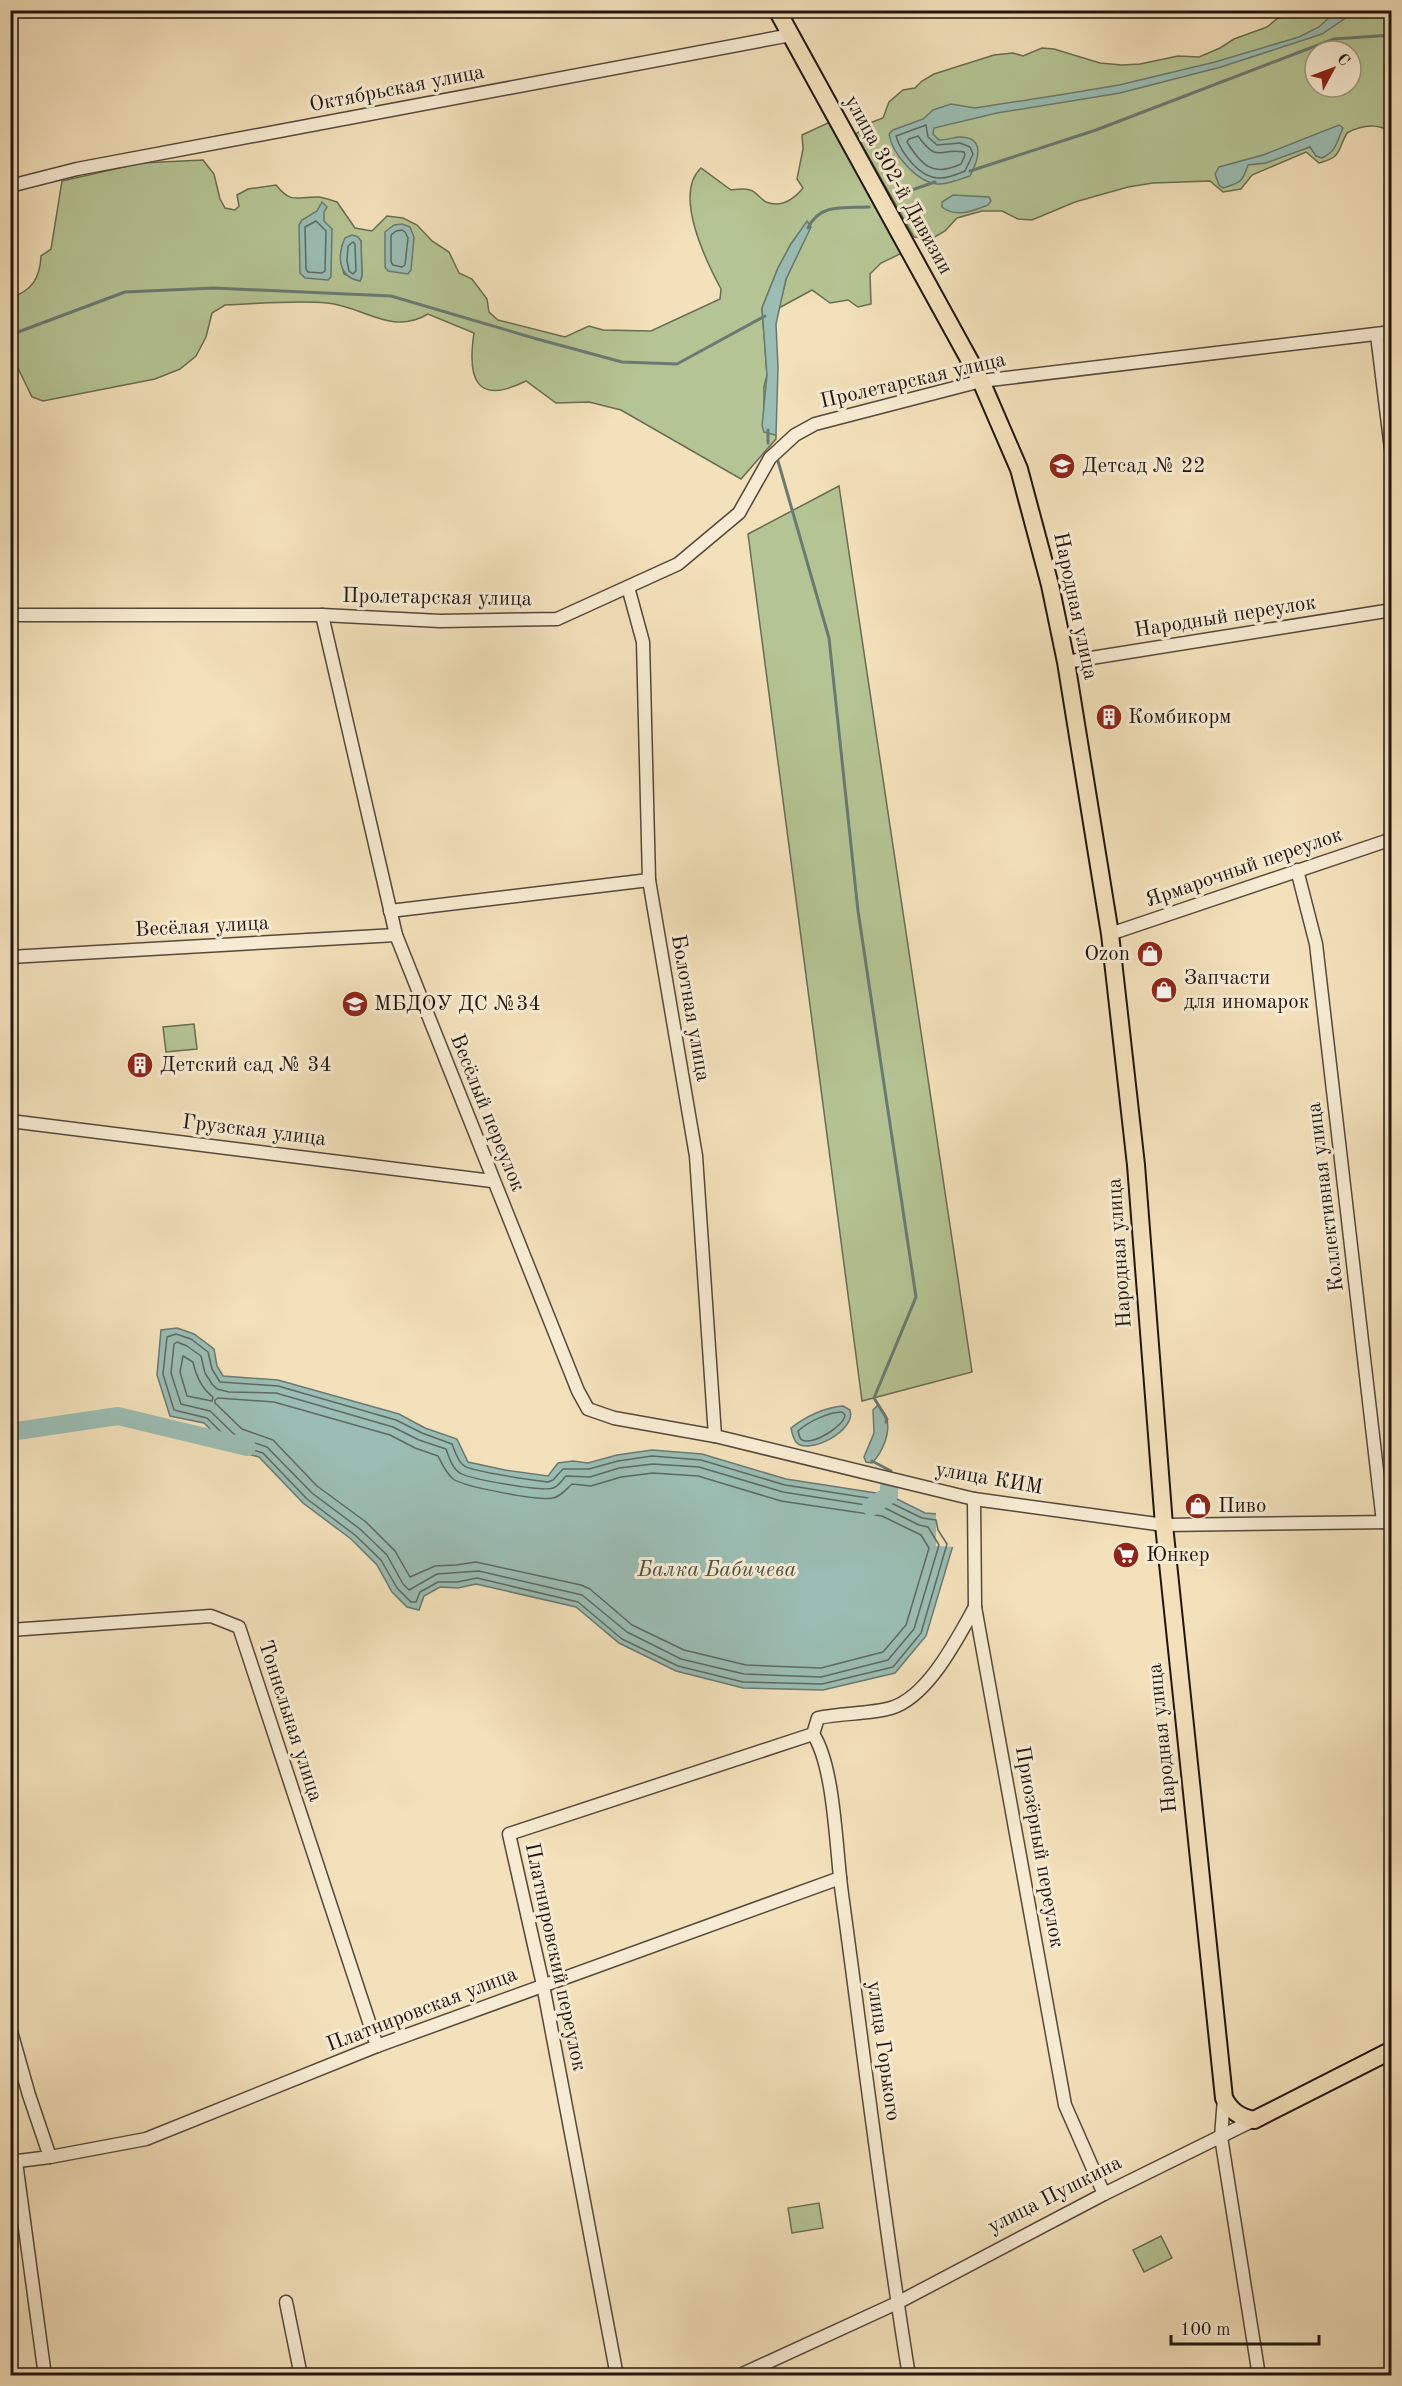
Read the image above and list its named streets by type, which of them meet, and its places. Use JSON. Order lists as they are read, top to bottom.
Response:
{
  "streets": {
    "main road": ["улица 302-й Дивизии", "Народная улица", "улица Пушкина"],
    "street": [
      "Октябрьская улица",
      "Пролетарская улица",
      "Народный переулок",
      "Ярмарочный переулок",
      "Весёлая улица",
      "Болотная улица",
      "Весёлый переулок",
      "Грузская улица",
      "Коллективная улица",
      "улица КИМ",
      "Тоннельная улица",
      "Приозёрный переулок",
      "Платнировский переулок",
      "Платнировская улица",
      "улица Горького"
    ]
  },
  "crossings": [
    ["Октябрьская улица", "улица 302-й Дивизии"],
    ["улица 302-й Дивизии", "Пролетарская улица"],
    ["улица 302-й Дивизии", "Народная улица"],
    ["Пролетарская улица", "Народная улица"],
    ["Пролетарская улица", "Болотная улица"],
    ["Пролетарская улица", "Весёлый переулок"],
    ["Народная улица", "Народный переулок"],
    ["Народная улица", "Ярмарочный переулок"],
    ["Народная улица", "улица КИМ"],
    ["Ярмарочный переулок", "Коллективная улица"],
    ["Весёлая улица", "Весёлый переулок"],
    ["Болотная улица", "улица КИМ"],
    ["Весёлый переулок", "Грузская улица"],
    ["Весёлый переулок", "улица КИМ"],
    ["Коллективная улица", "улица КИМ"],
    ["улица КИМ", "Приозёрный переулок"],
    ["Тоннельная улица", "Платнировская улица"],
    ["Приозёрный переулок", "Платнировский переулок"],
    ["Приозёрный переулок", "улица Пушкина"],
    ["Платнировский переулок", "Платнировская улица"],
    ["Платнировский переулок", "улица Горького"],
    ["Платнировская улица", "улица Горького"],
    ["улица Горького", "улица Пушкина"]
  ],
  "water": ["Балка Бабичева"],
  "places": {
    "school or university": ["Детсад № 22", "МБДОУ ДС №34"],
    "building": ["Комбикорм", "Детский сад № 34"],
    "shop": ["Ozon", "Запчасти для иномарок", "Пиво"],
    "supermarket": ["Юнкер"]
  },
  "scale_bar": "100 m",
  "north": "top right"
}
